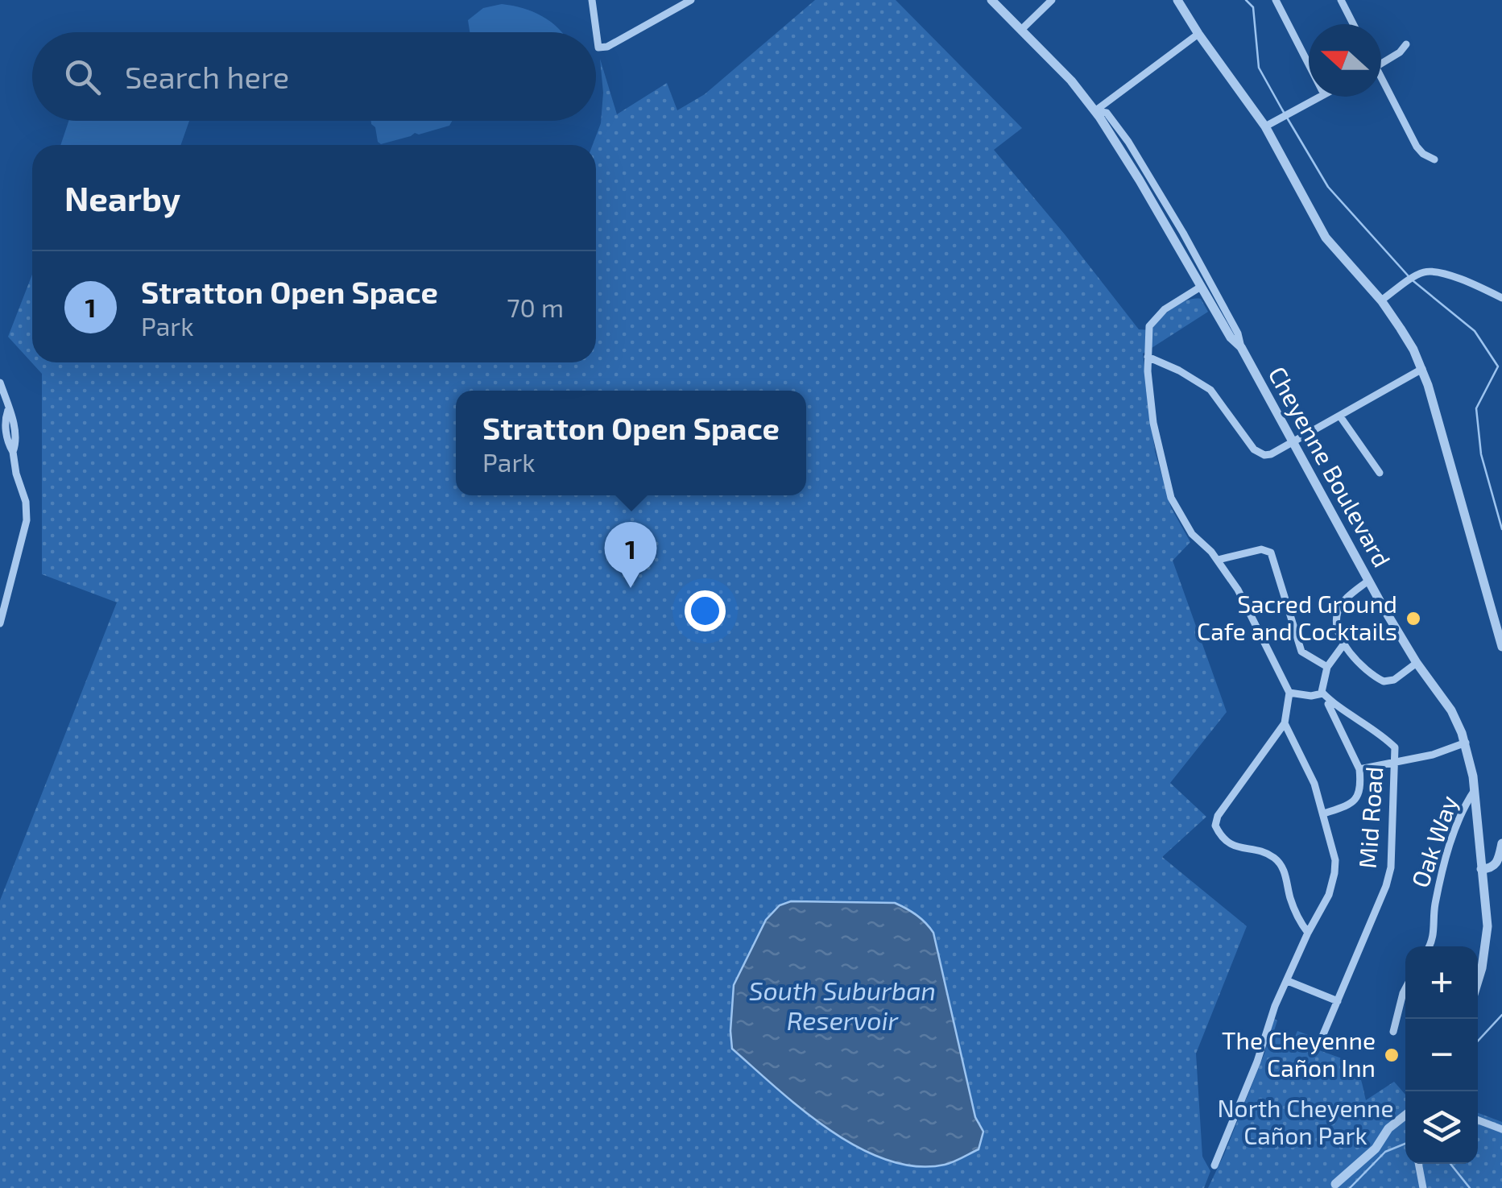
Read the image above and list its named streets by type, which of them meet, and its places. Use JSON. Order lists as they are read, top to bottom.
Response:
{
  "streets": {
    "street": ["Cheyenne Boulevard", "Mid Road", "Oak Way"]
  },
  "crossings": [
    ["Cheyenne Boulevard", "Oak Way"]
  ],
  "water": ["South Suburban Reservoir"],
  "parks": ["North Cheyenne Cañon Park"],
  "places": ["Sacred Ground Cafe and Cocktails", "The Cheyenne Cañon Inn"],
  "north": "left",
  "page": {
    "search": "Search here",
    "heading": "Nearby",
    "list": [
      {
        "mark": "1",
        "name": "Stratton Open Space",
        "note": "Park",
        "value": "70 m"
      }
    ],
    "popup": ["Stratton Open Space", "Park"],
    "pins": "1",
    "map_buttons": ["+", "−"]
  }
}
